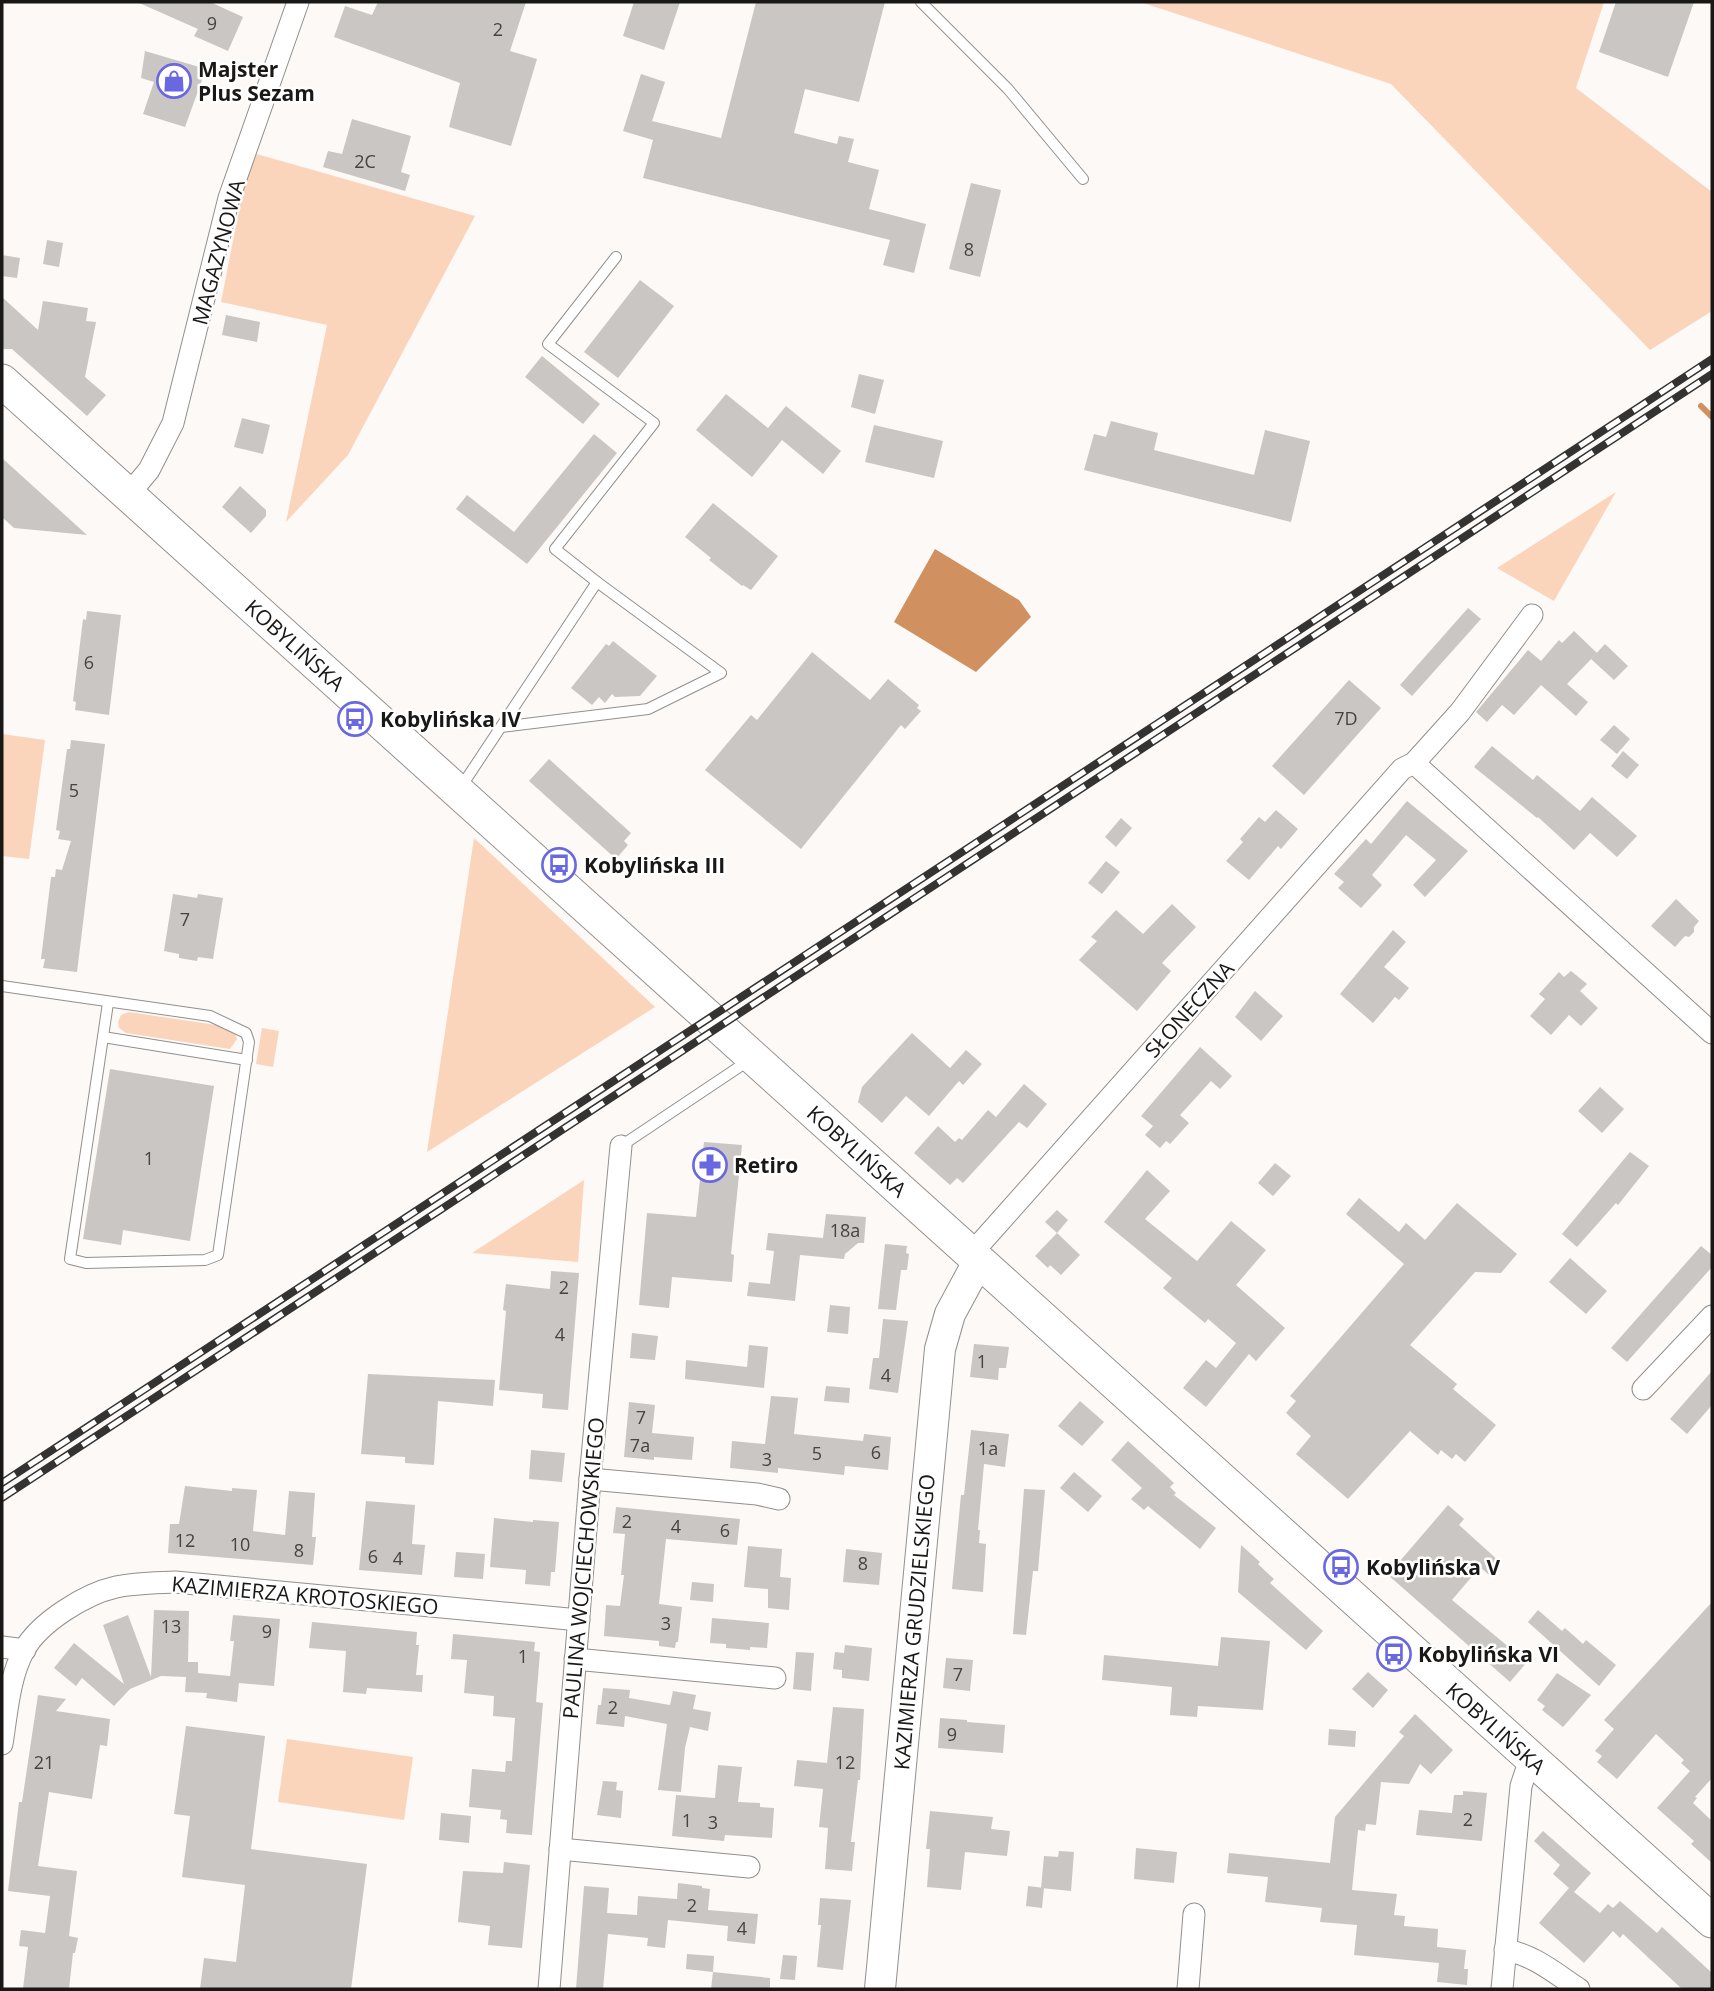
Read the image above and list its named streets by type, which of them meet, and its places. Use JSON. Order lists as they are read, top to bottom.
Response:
{
  "streets": {
    "main road": ["KOBYLIŃSKA"],
    "street": [
      "MAGAZYNOWA",
      "SŁONECZNA",
      "PAULINA WOJCIECHOWSKIEGO",
      "KAZIMIERZA KROTOSKIEGO",
      "KAZIMIERZA GRUDZIELSKIEGO"
    ]
  },
  "crossings": [
    ["MAGAZYNOWA", "KOBYLIŃSKA"],
    ["KOBYLIŃSKA", "SŁONECZNA"],
    ["KOBYLIŃSKA", "KAZIMIERZA GRUDZIELSKIEGO"],
    ["SŁONECZNA", "KAZIMIERZA GRUDZIELSKIEGO"],
    ["PAULINA WOJCIECHOWSKIEGO", "KAZIMIERZA KROTOSKIEGO"]
  ],
  "places": {
    "shop": ["Majster Plus Sezam"],
    "bus stop": [
      "Kobylińska IV",
      "Kobylińska III",
      "Kobylińska V",
      "Kobylińska VI"
    ],
    "pharmacy": ["Retiro"]
  },
  "house_numbers": [
    "9",
    "2",
    "2C",
    "8",
    "6",
    "7D",
    "5",
    "7",
    "1",
    "18a",
    "2",
    "4",
    "1",
    "4",
    "7",
    "7a",
    "1a",
    "6",
    "5",
    "3",
    "2",
    "4",
    "6",
    "12",
    "10",
    "8",
    "6",
    "4",
    "8",
    "3",
    "13",
    "9",
    "1",
    "7",
    "2",
    "9",
    "21",
    "12",
    "2",
    "1",
    "3",
    "2",
    "4"
  ]
}
